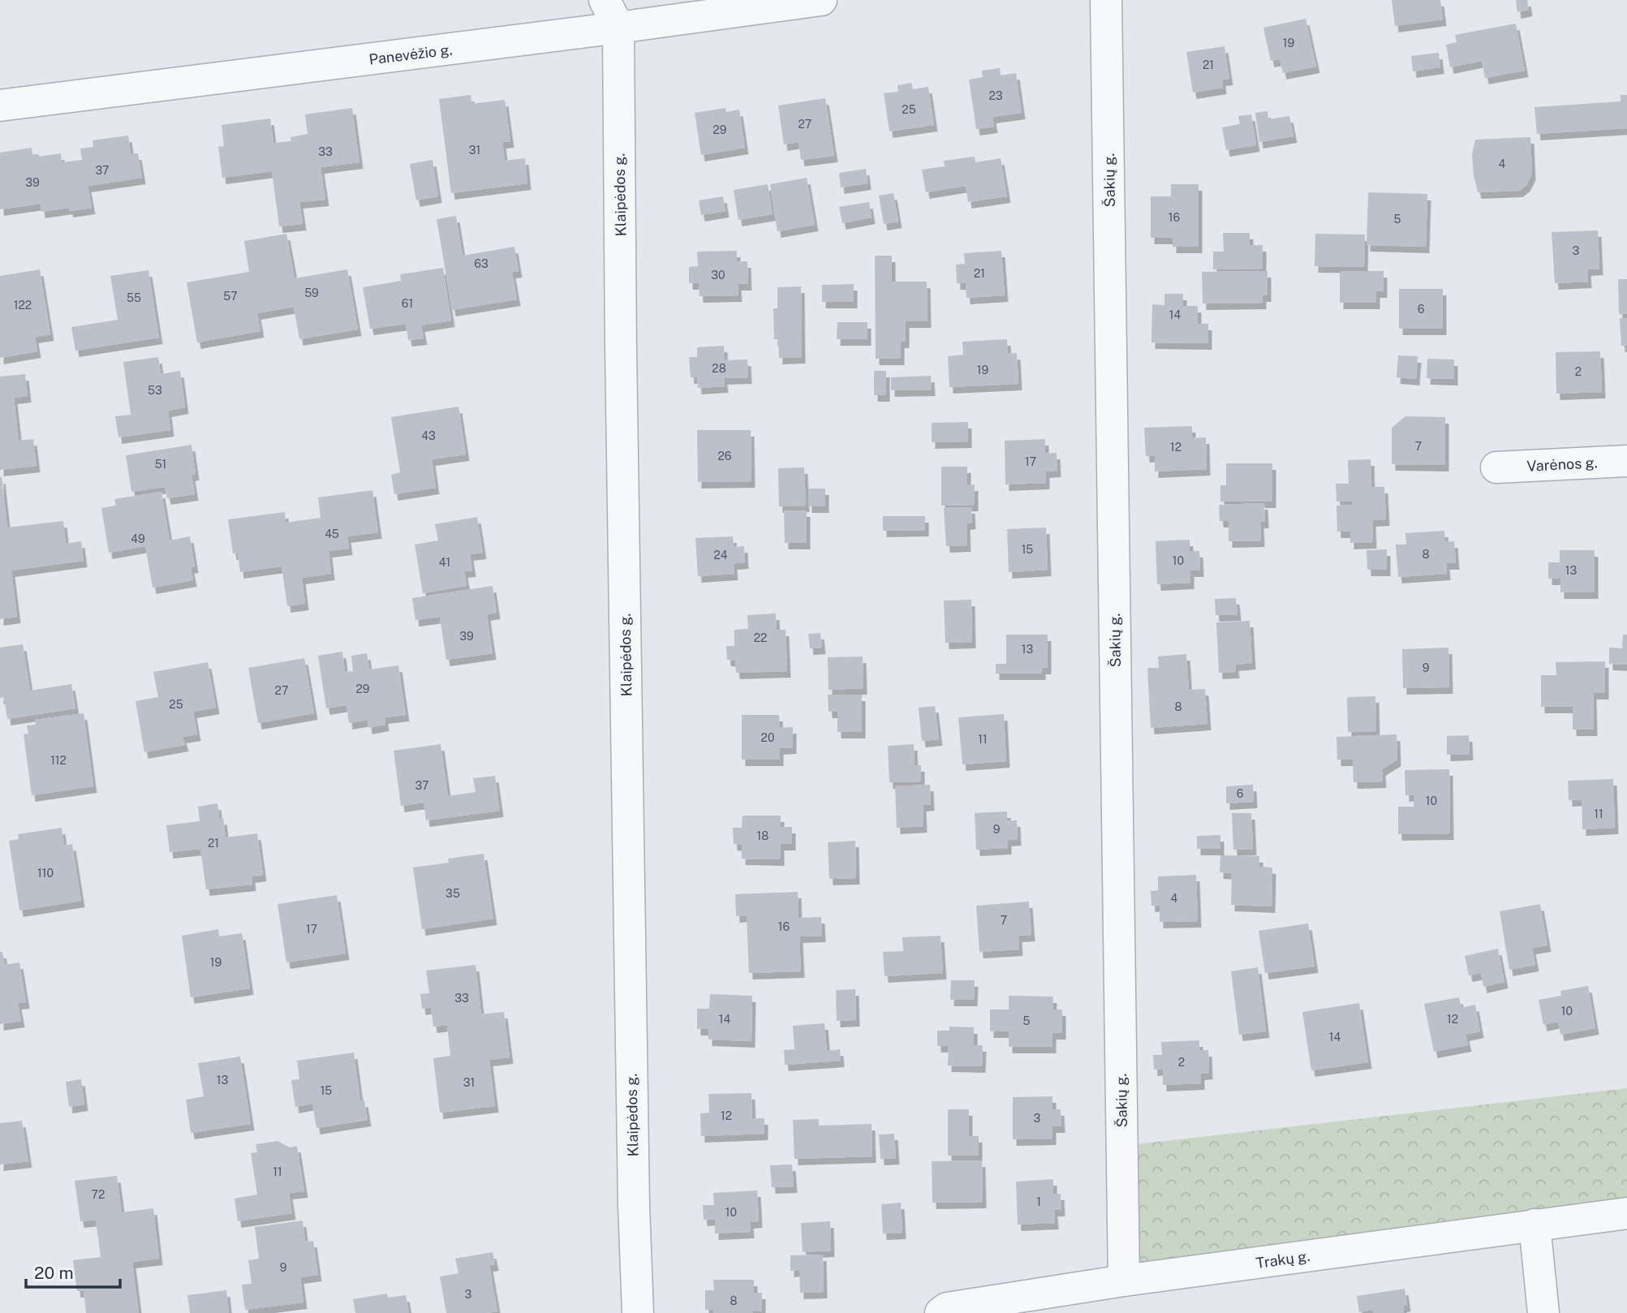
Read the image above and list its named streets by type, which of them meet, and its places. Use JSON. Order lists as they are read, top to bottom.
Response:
{
  "streets": {
    "street": [
      "Panevėžio g.",
      "Šakių g.",
      "Klaipėdos g.",
      "Varėnos g.",
      "Trakų g."
    ]
  },
  "crossings": [
    ["Panevėžio g.", "Klaipėdos g."],
    ["Šakių g.", "Trakų g."]
  ],
  "house_numbers": [
    "19",
    "21",
    "23",
    "25",
    "27",
    "29",
    "31",
    "33",
    "4",
    "37",
    "39",
    "16",
    "5",
    "3",
    "63",
    "21",
    "30",
    "59",
    "57",
    "55",
    "61",
    "122",
    "6",
    "14",
    "28",
    "19",
    "2",
    "53",
    "43",
    "7",
    "12",
    "26",
    "17",
    "51",
    "45",
    "49",
    "15",
    "8",
    "24",
    "10",
    "41",
    "13",
    "39",
    "22",
    "13",
    "9",
    "29",
    "27",
    "25",
    "8",
    "20",
    "11",
    "112",
    "37",
    "6",
    "10",
    "11",
    "9",
    "18",
    "21",
    "110",
    "35",
    "4",
    "7",
    "16",
    "17",
    "19",
    "33",
    "10",
    "14",
    "12",
    "5",
    "14",
    "2",
    "13",
    "31",
    "15",
    "12",
    "3",
    "11",
    "72",
    "1",
    "10",
    "9",
    "3",
    "8"
  ],
  "scale_bar": "20 m"
}
